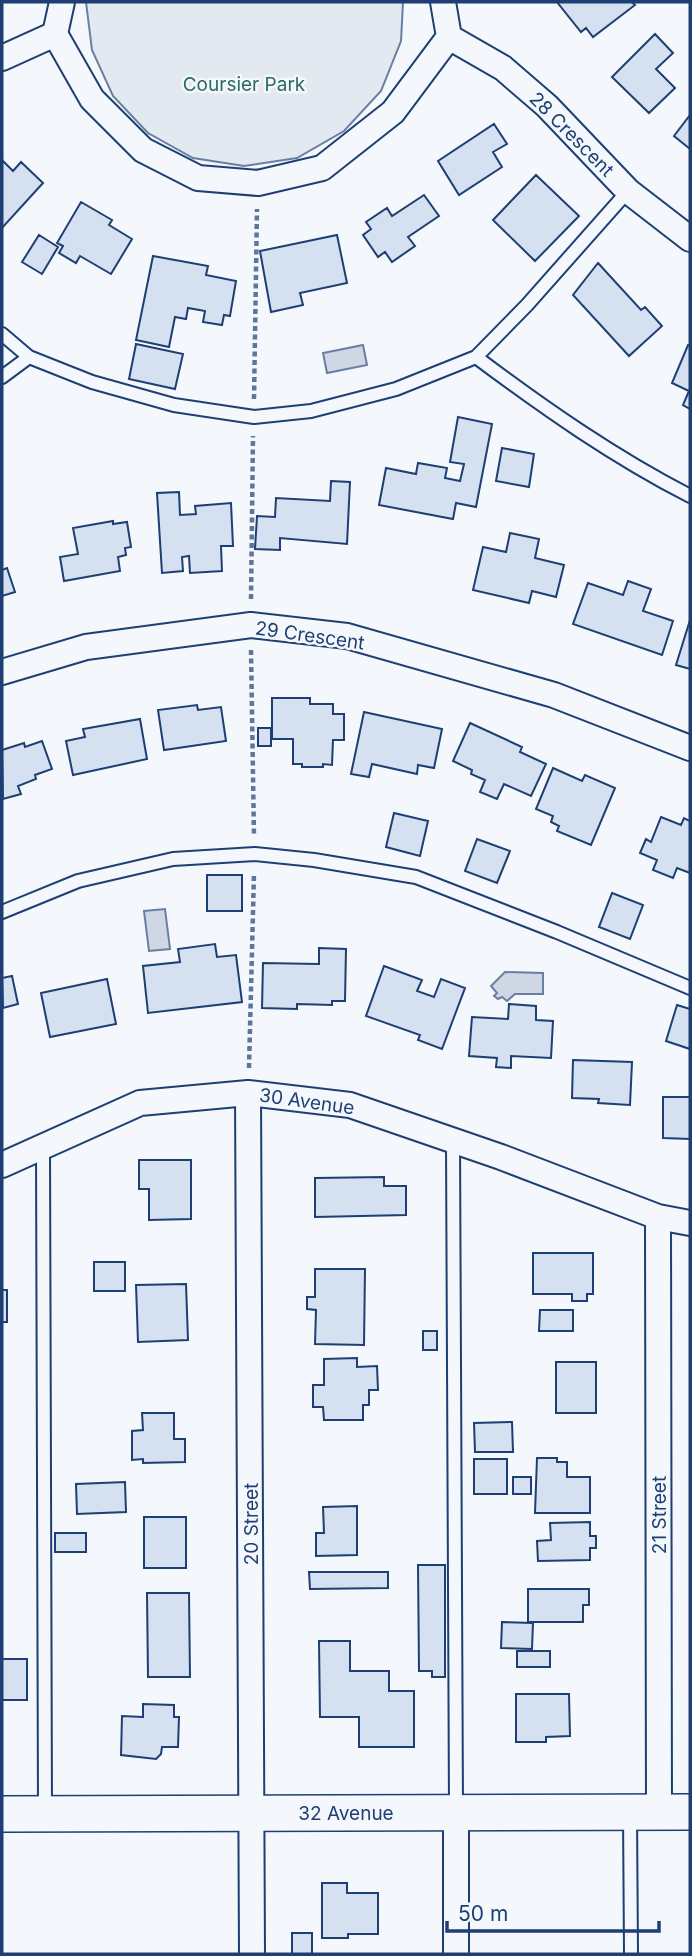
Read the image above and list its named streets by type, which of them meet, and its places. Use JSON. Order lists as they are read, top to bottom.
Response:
{
  "streets": {
    "street": [
      "28 Crescent",
      "29 Crescent",
      "30 Avenue",
      "21 Street",
      "20 Street",
      "32 Avenue"
    ]
  },
  "crossings": [
    ["30 Avenue", "21 Street"],
    ["30 Avenue", "20 Street"],
    ["21 Street", "32 Avenue"],
    ["20 Street", "32 Avenue"]
  ],
  "parks": ["Coursier Park"],
  "scale_bar": "50 m"
}
